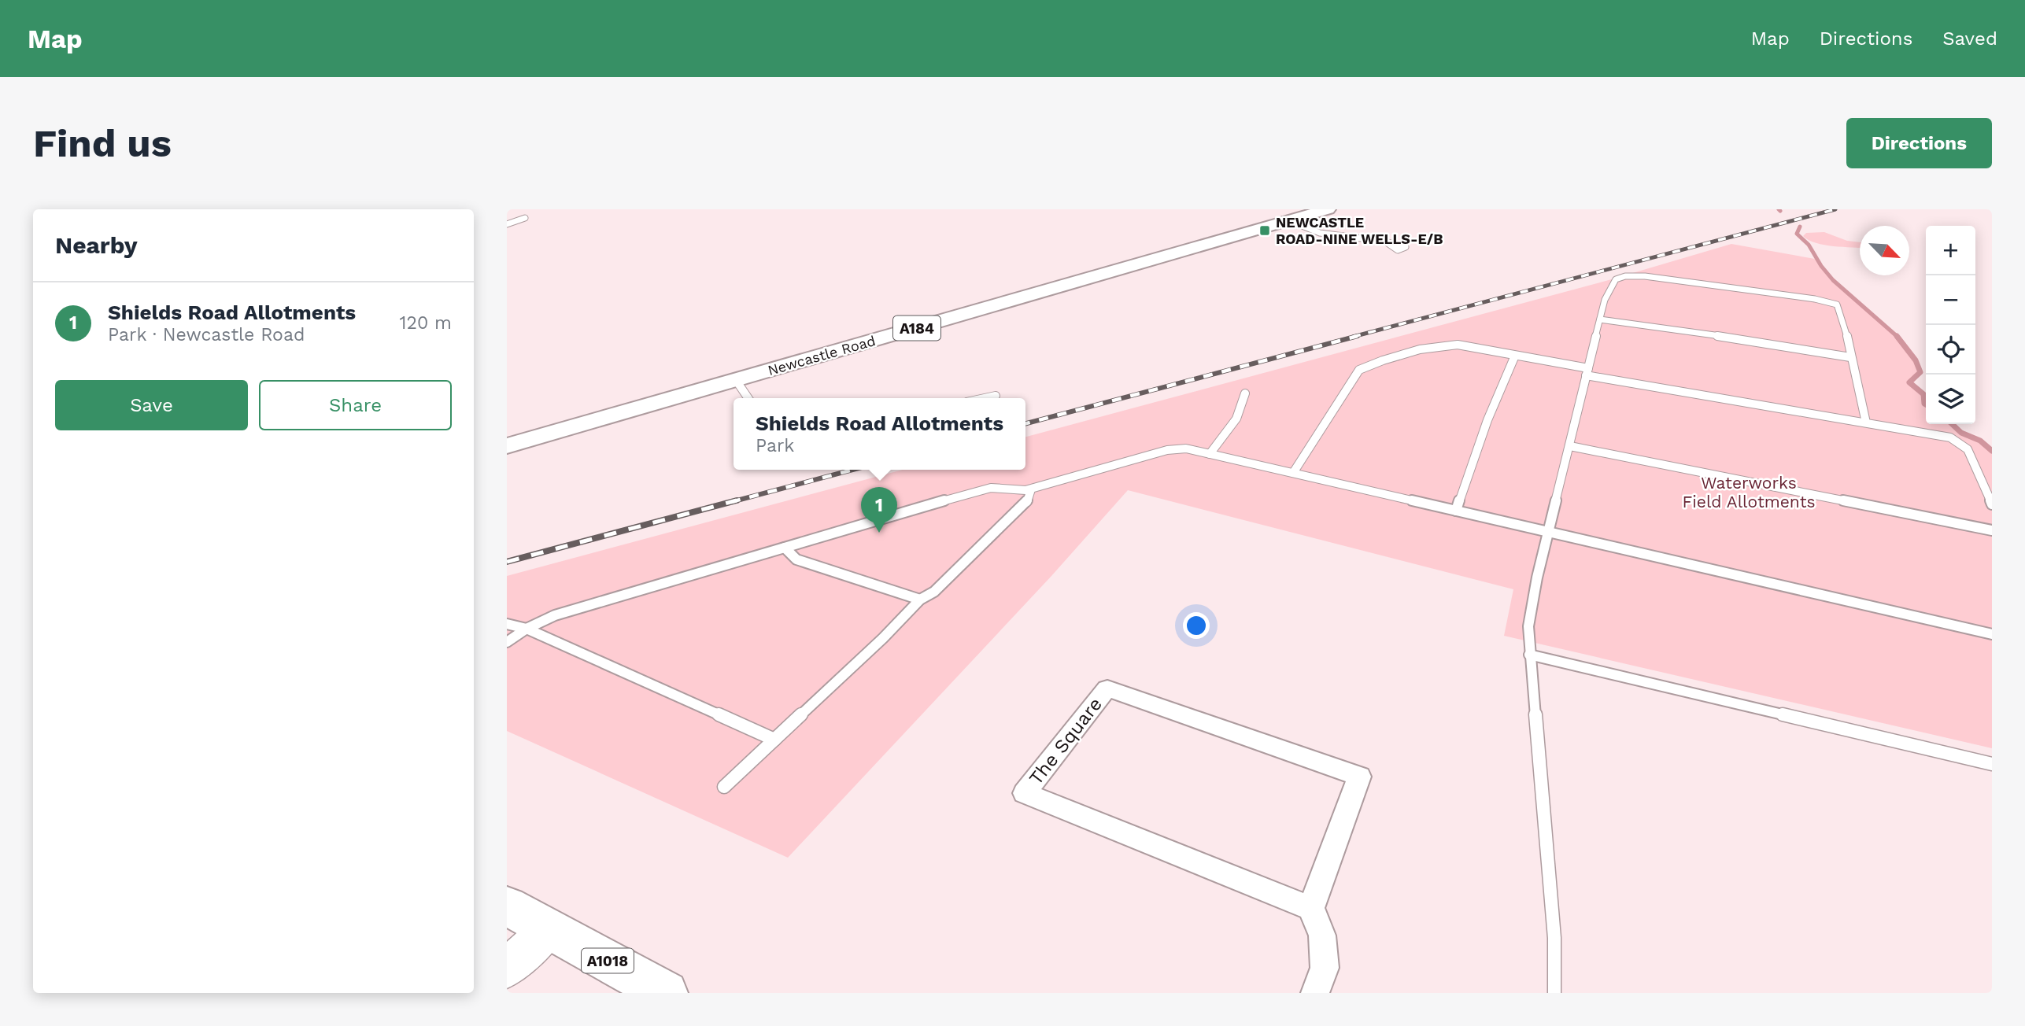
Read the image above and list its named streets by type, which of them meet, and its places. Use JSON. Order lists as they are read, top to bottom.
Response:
{
  "streets": {
    "main road": ["A184", "Newcastle Road", "A1018"],
    "street": ["The Square"]
  },
  "parks": ["Waterworks Field Allotments"],
  "places": {
    "transit": ["NEWCASTLE ROAD-NINE WELLS-E/B"]
  },
  "north": "bottom right",
  "page": {
    "header": "Map",
    "nav": ["Map", "Directions", "Saved"],
    "buttons": [
      "Directions",
      ["Save", "Share"]
    ],
    "title": "Find us",
    "heading": "Nearby",
    "map_buttons": ["+", "−"],
    "list": [
      {
        "mark": "1",
        "name": "Shields Road Allotments",
        "note": "Park · Newcastle Road",
        "value": "120 m"
      }
    ],
    "popup": ["Shields Road Allotments", "Park"],
    "pins": "1"
  }
}
